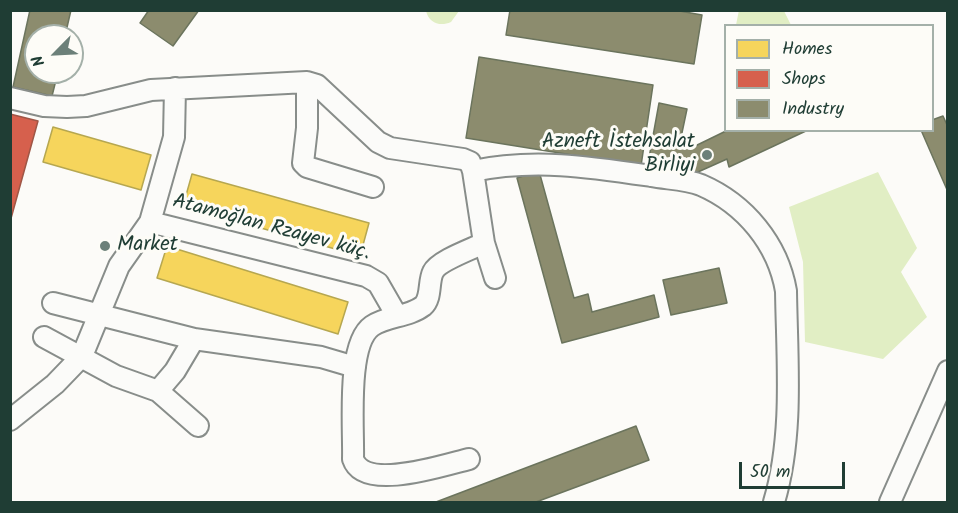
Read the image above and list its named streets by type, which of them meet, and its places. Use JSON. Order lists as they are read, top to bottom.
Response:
{
  "streets": {
    "street": ["Atamoğlan Rzayev küç."]
  },
  "places": ["Azneft İstehsalat Birliyi", "Market"],
  "legend": ["Homes", "Shops", "Industry"],
  "scale_bar": "50 m",
  "north": "bottom left"
}
